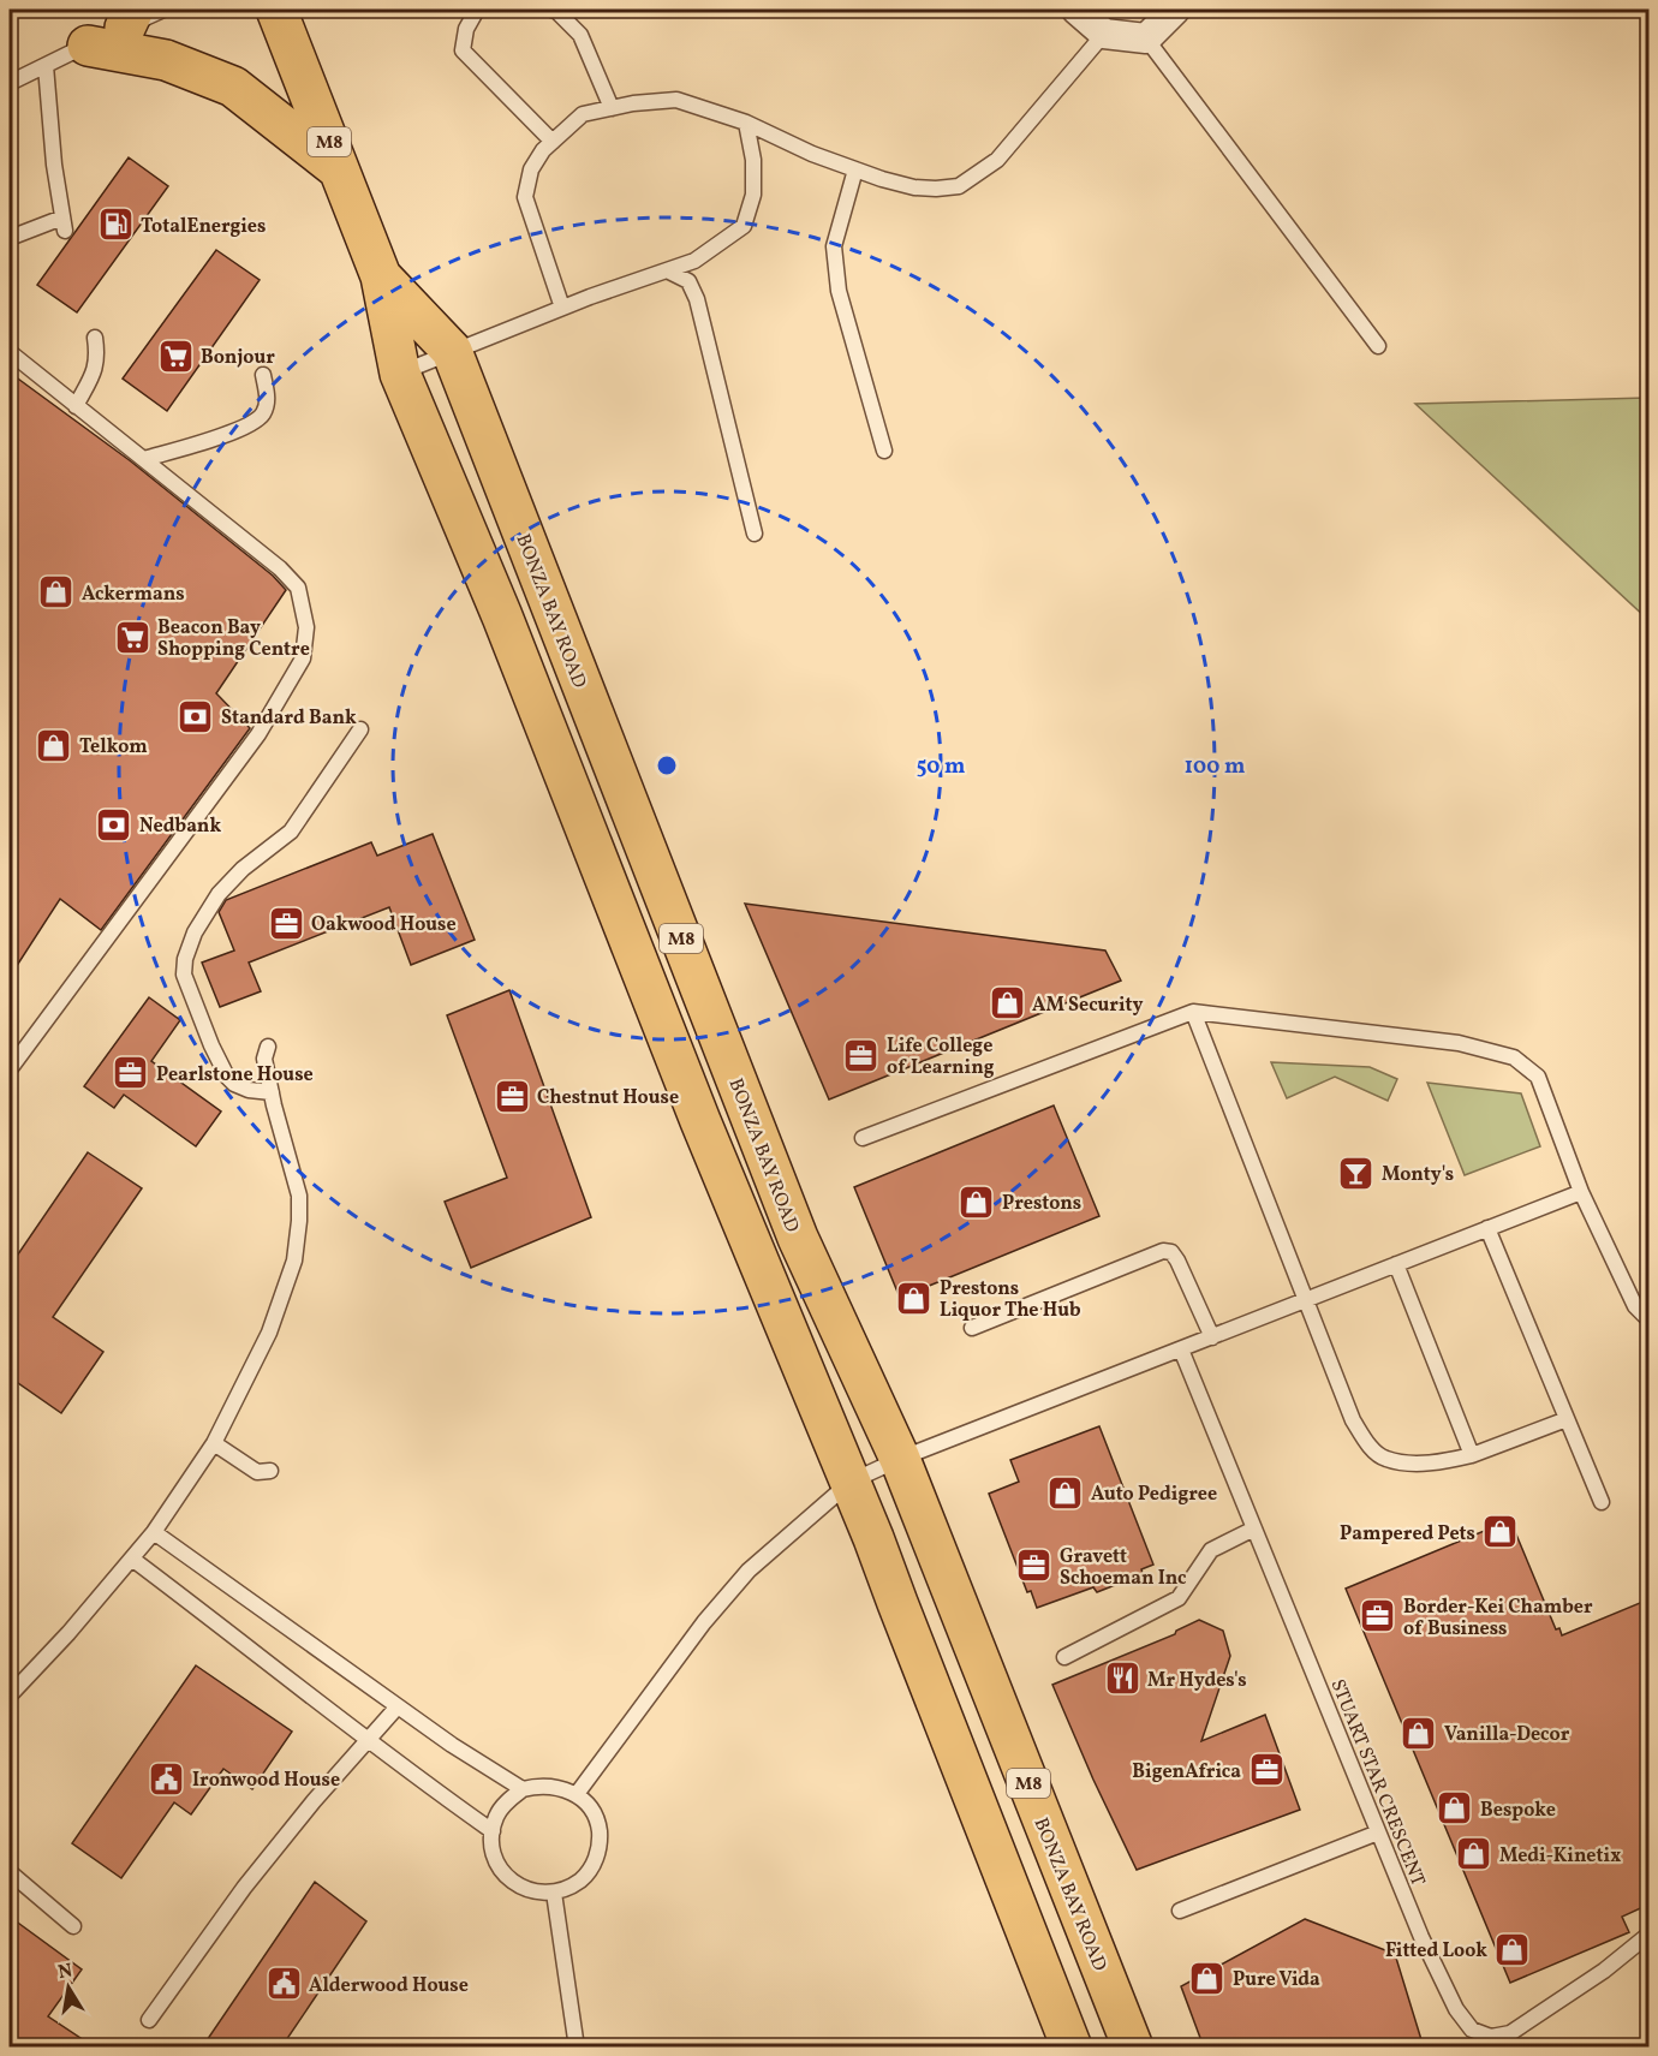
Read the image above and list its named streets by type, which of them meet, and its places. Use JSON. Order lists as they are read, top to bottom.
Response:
{
  "streets": {
    "main road": ["M8", "BONZA BAY ROAD"],
    "lane": ["STUART STAR CRESCENT"]
  },
  "places": {
    "fuel station": ["TotalEnergies"],
    "supermarket": ["Bonjour", "Beacon Bay Shopping Centre"],
    "shop": [
      "Ackermans",
      "Telkom",
      "AM Security",
      "Prestons",
      "Prestons Liquor The Hub",
      "Auto Pedigree",
      "Pampered Pets",
      "Vanilla-Decor",
      "Bespoke",
      "Medi-Kinetix",
      "Fitted Look",
      "Pure Vida"
    ],
    "bank": ["Standard Bank", "Nedbank"],
    "office": [
      "Oakwood House",
      "Life College of Learning",
      "Pearlstone House",
      "Chestnut House",
      "Gravett Schoeman Inc",
      "Border-Kei Chamber of Business",
      "BigenAfrica"
    ],
    "bar": ["Monty's"],
    "restaurant": ["Mr Hydes's"],
    "public building": ["Ironwood House", "Alderwood House"]
  },
  "north": "top",
  "rings": ["50 m", "100 m"]
}
